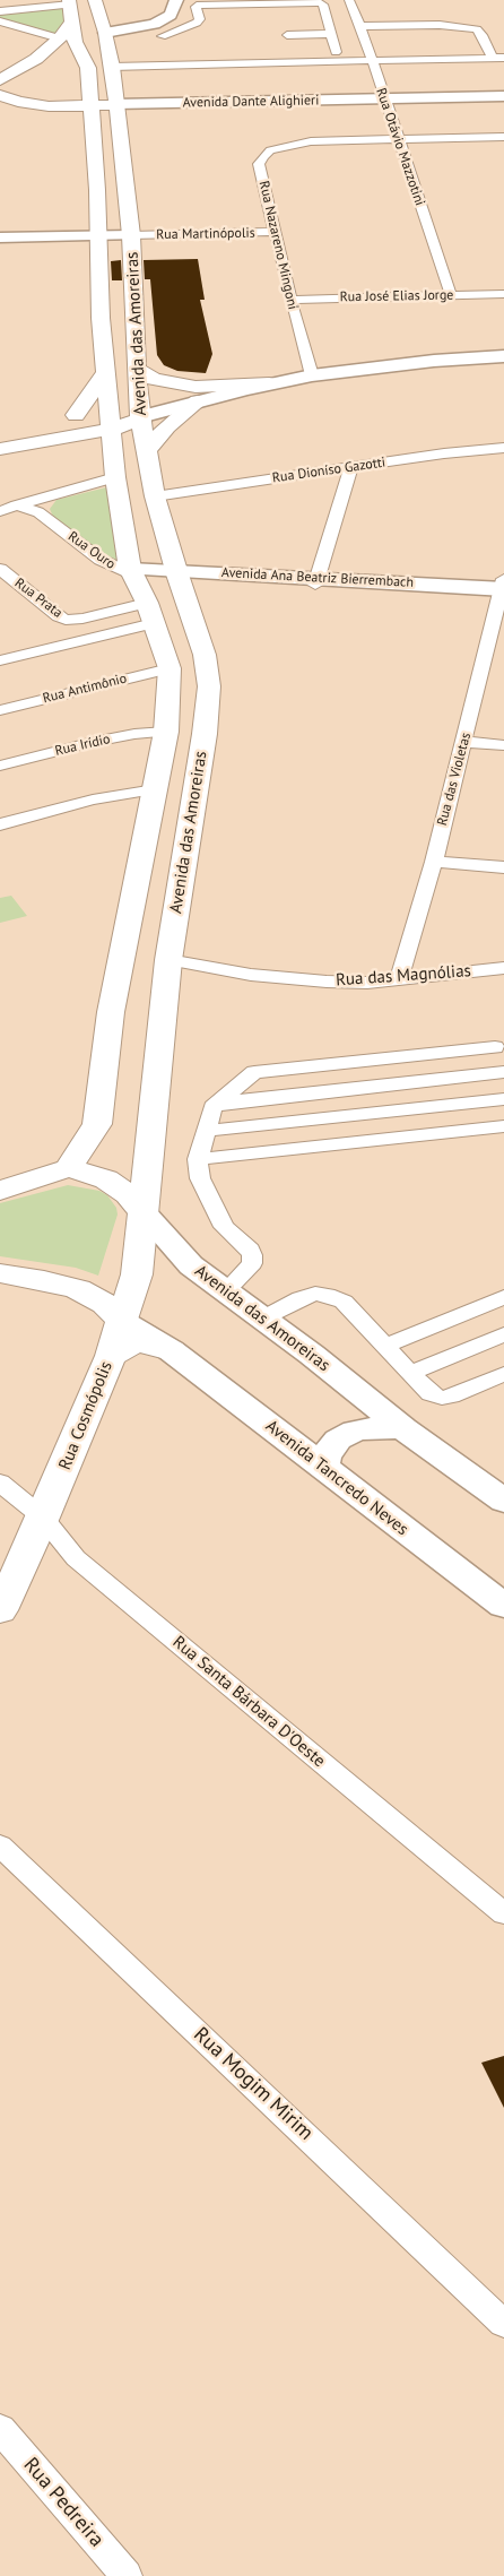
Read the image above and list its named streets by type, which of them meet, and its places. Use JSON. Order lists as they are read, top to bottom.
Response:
{
  "streets": {
    "main road": ["Avenida Dante Alighieri", "Avenida das Amoreiras", "Rua Cosmópolis"],
    "street": [
      "Rua Otávio Mazzotini",
      "Rua Martinópolis",
      "Rua Nazareno Mingoni",
      "Rua José Elias Jorge",
      "Rua Dioníso Gazotti",
      "Rua Ouro",
      "Avenida Ana Beatriz Bierrembach",
      "Rua Prata",
      "Rua Antimônio",
      "Rua Irídio",
      "Rua das Violetas",
      "Rua das Magnólias",
      "Avenida Tancredo Neves",
      "Rua Santa Bárbara D'Oeste",
      "Rua Mogim Mirim",
      "Rua Pedreira"
    ]
  },
  "crossings": [
    ["Avenida Dante Alighieri", "Rua Otávio Mazzotini"],
    ["Avenida Dante Alighieri", "Avenida das Amoreiras"],
    ["Rua Otávio Mazzotini", "Rua Nazareno Mingoni"],
    ["Rua Otávio Mazzotini", "Rua José Elias Jorge"],
    ["Rua Martinópolis", "Rua Nazareno Mingoni"],
    ["Rua Martinópolis", "Avenida das Amoreiras"],
    ["Rua Nazareno Mingoni", "Rua José Elias Jorge"],
    ["Avenida das Amoreiras", "Rua Dioníso Gazotti"],
    ["Avenida das Amoreiras", "Rua Ouro"],
    ["Avenida das Amoreiras", "Avenida Ana Beatriz Bierrembach"],
    ["Avenida das Amoreiras", "Rua Prata"],
    ["Avenida das Amoreiras", "Rua Antimônio"],
    ["Avenida das Amoreiras", "Rua Irídio"],
    ["Avenida das Amoreiras", "Rua das Magnólias"],
    ["Avenida das Amoreiras", "Rua Cosmópolis"],
    ["Rua Ouro", "Avenida Ana Beatriz Bierrembach"],
    ["Avenida Ana Beatriz Bierrembach", "Rua das Violetas"],
    ["Rua das Violetas", "Rua das Magnólias"],
    ["Rua Cosmópolis", "Avenida Tancredo Neves"],
    ["Rua Cosmópolis", "Rua Santa Bárbara D'Oeste"]
  ]
}
